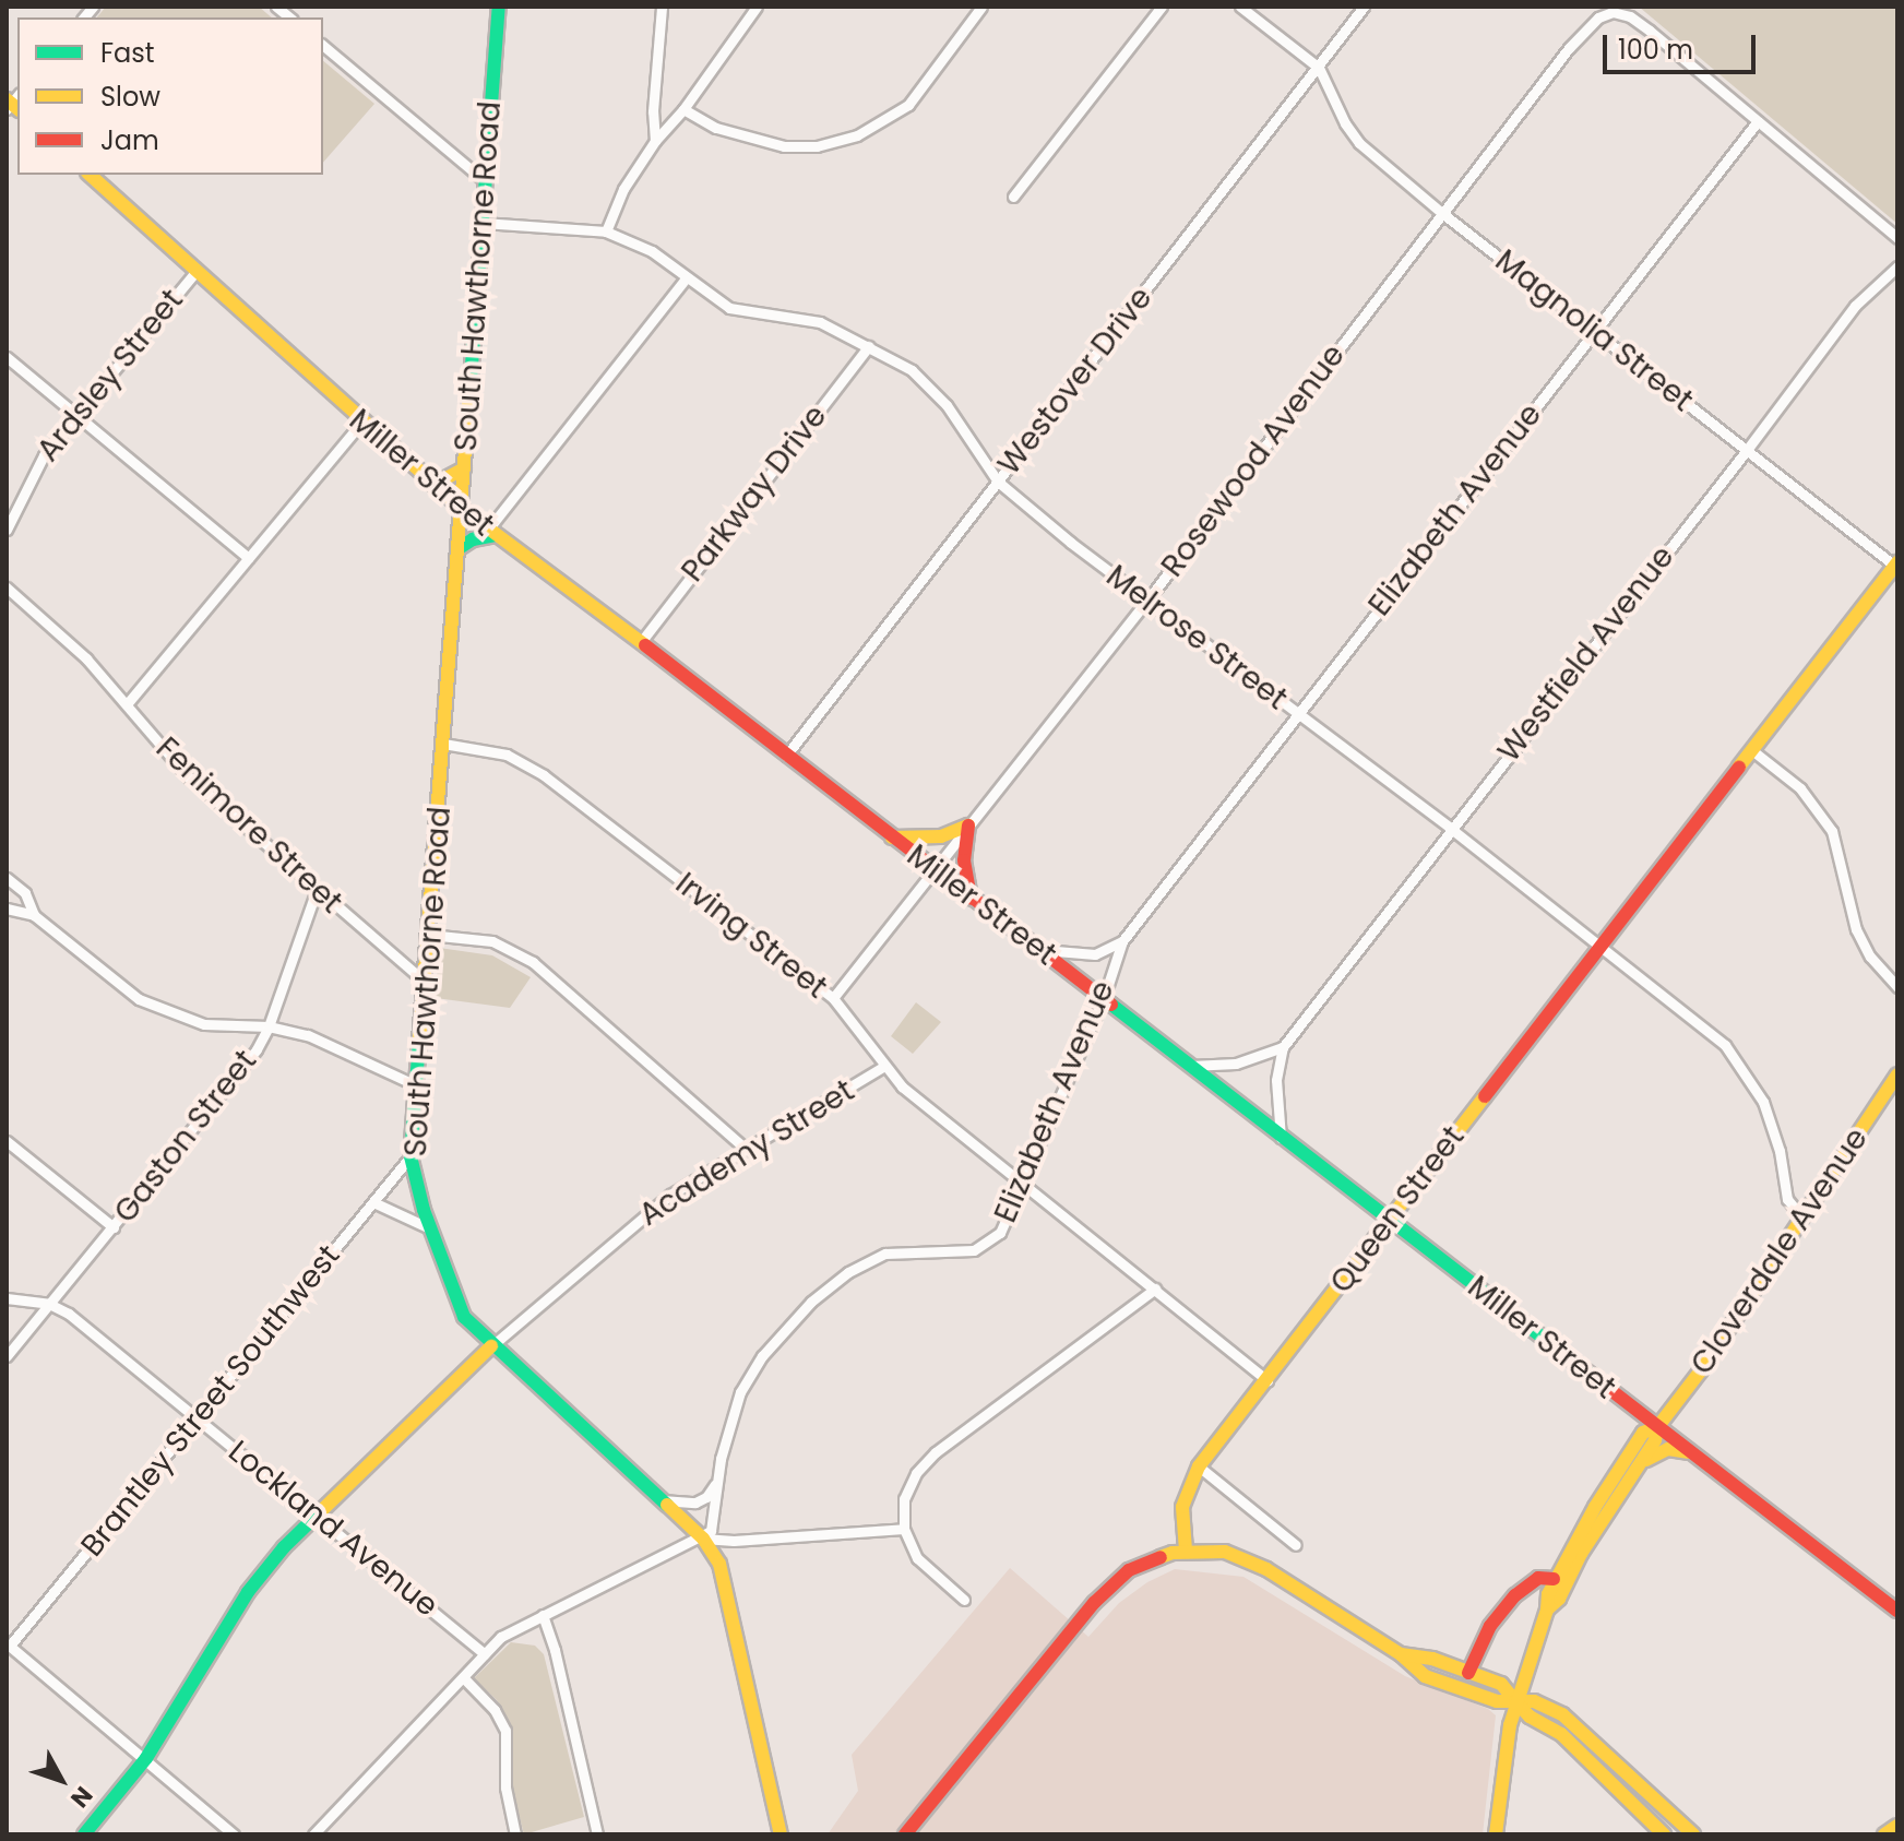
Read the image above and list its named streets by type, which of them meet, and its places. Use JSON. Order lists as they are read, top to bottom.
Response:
{
  "streets": {
    "main road": [
      "South Hawthorne Road",
      "Miller Street",
      "Queen Street",
      "Cloverdale Avenue"
    ],
    "street": [
      "Magnolia Street",
      "Ardsley Street",
      "Westover Drive",
      "Rosewood Avenue",
      "Parkway Drive",
      "Elizabeth Avenue",
      "Melrose Street",
      "Westfield Avenue",
      "Fenimore Street",
      "Irving Street",
      "Gaston Street",
      "Academy Street",
      "Brantley Street Southwest",
      "Lockland Avenue"
    ]
  },
  "crossings": [
    ["South Hawthorne Road", "Miller Street"],
    ["South Hawthorne Road", "Elizabeth Avenue"],
    ["South Hawthorne Road", "Melrose Street"],
    ["South Hawthorne Road", "Fenimore Street"],
    ["South Hawthorne Road", "Irving Street"],
    ["South Hawthorne Road", "Academy Street"],
    ["South Hawthorne Road", "Brantley Street Southwest"],
    ["Magnolia Street", "Westover Drive"],
    ["Magnolia Street", "Rosewood Avenue"],
    ["Magnolia Street", "Elizabeth Avenue"],
    ["Magnolia Street", "Westfield Avenue"],
    ["Magnolia Street", "Queen Street"],
    ["Ardsley Street", "Miller Street"],
    ["Westover Drive", "Miller Street"],
    ["Westover Drive", "Melrose Street"],
    ["Rosewood Avenue", "Miller Street"],
    ["Rosewood Avenue", "Elizabeth Avenue"],
    ["Rosewood Avenue", "Melrose Street"],
    ["Rosewood Avenue", "Irving Street"],
    ["Miller Street", "Parkway Drive"],
    ["Miller Street", "Elizabeth Avenue"],
    ["Miller Street", "Westfield Avenue"],
    ["Miller Street", "Queen Street"],
    ["Miller Street", "Cloverdale Avenue"],
    ["Parkway Drive", "Melrose Street"],
    ["Elizabeth Avenue", "Melrose Street"],
    ["Elizabeth Avenue", "Irving Street"],
    ["Melrose Street", "Westfield Avenue"],
    ["Melrose Street", "Queen Street"],
    ["Melrose Street", "Cloverdale Avenue"],
    ["Fenimore Street", "Gaston Street"],
    ["Irving Street", "Academy Street"],
    ["Irving Street", "Queen Street"],
    ["Gaston Street", "Lockland Avenue"],
    ["Brantley Street Southwest", "Lockland Avenue"]
  ],
  "legend": ["Fast", "Slow", "Jam"],
  "scale_bar": "100 m",
  "north": "bottom right"
}
